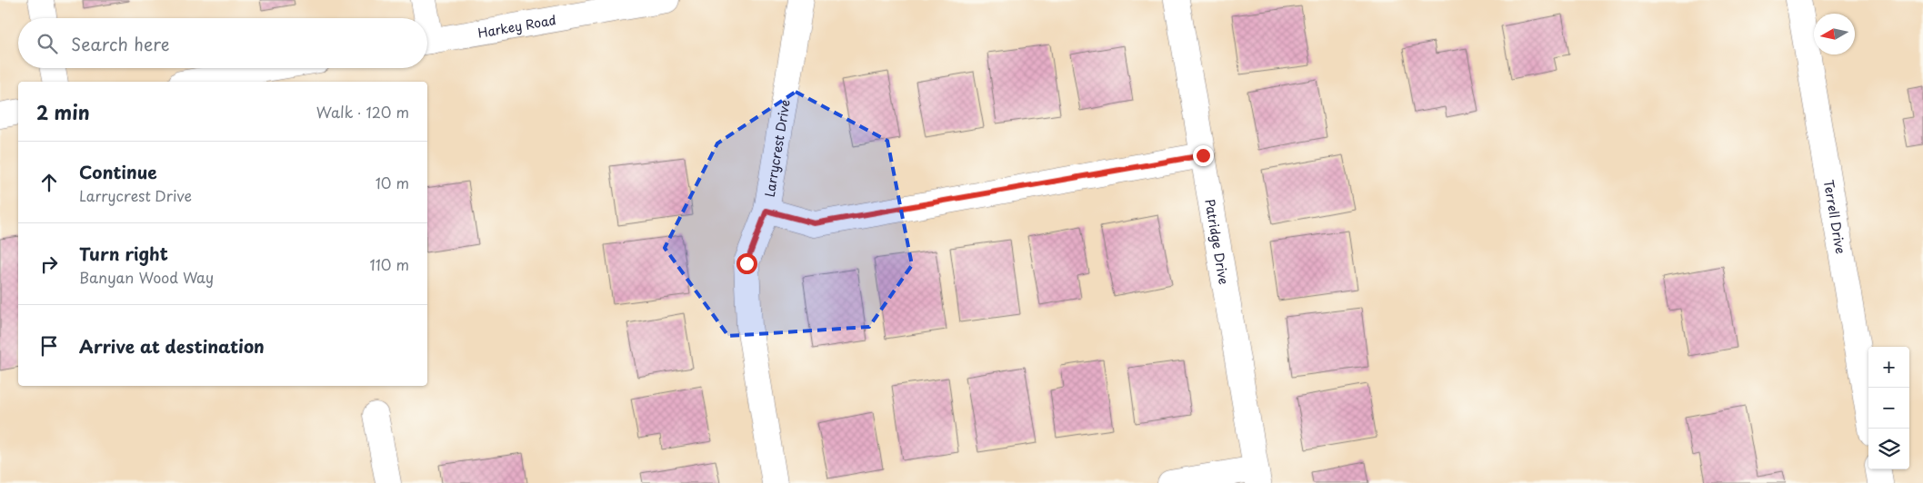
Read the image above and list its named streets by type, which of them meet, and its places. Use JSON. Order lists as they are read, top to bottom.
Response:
{
  "streets": {
    "street": [
      "Harkey Road",
      "Larrycrest Drive",
      "Terrell Drive",
      "Patridge Drive"
    ]
  },
  "north": "left",
  "page": {
    "search": "Search here",
    "heading": ["2 min", "Walk · 120 m"],
    "list": [
      ["Continue", "Larrycrest Drive", "10 m"],
      ["Turn right", "Banyan Wood Way", "110 m"],
      "Arrive at destination"
    ],
    "map_buttons": ["+", "−"]
  }
}
